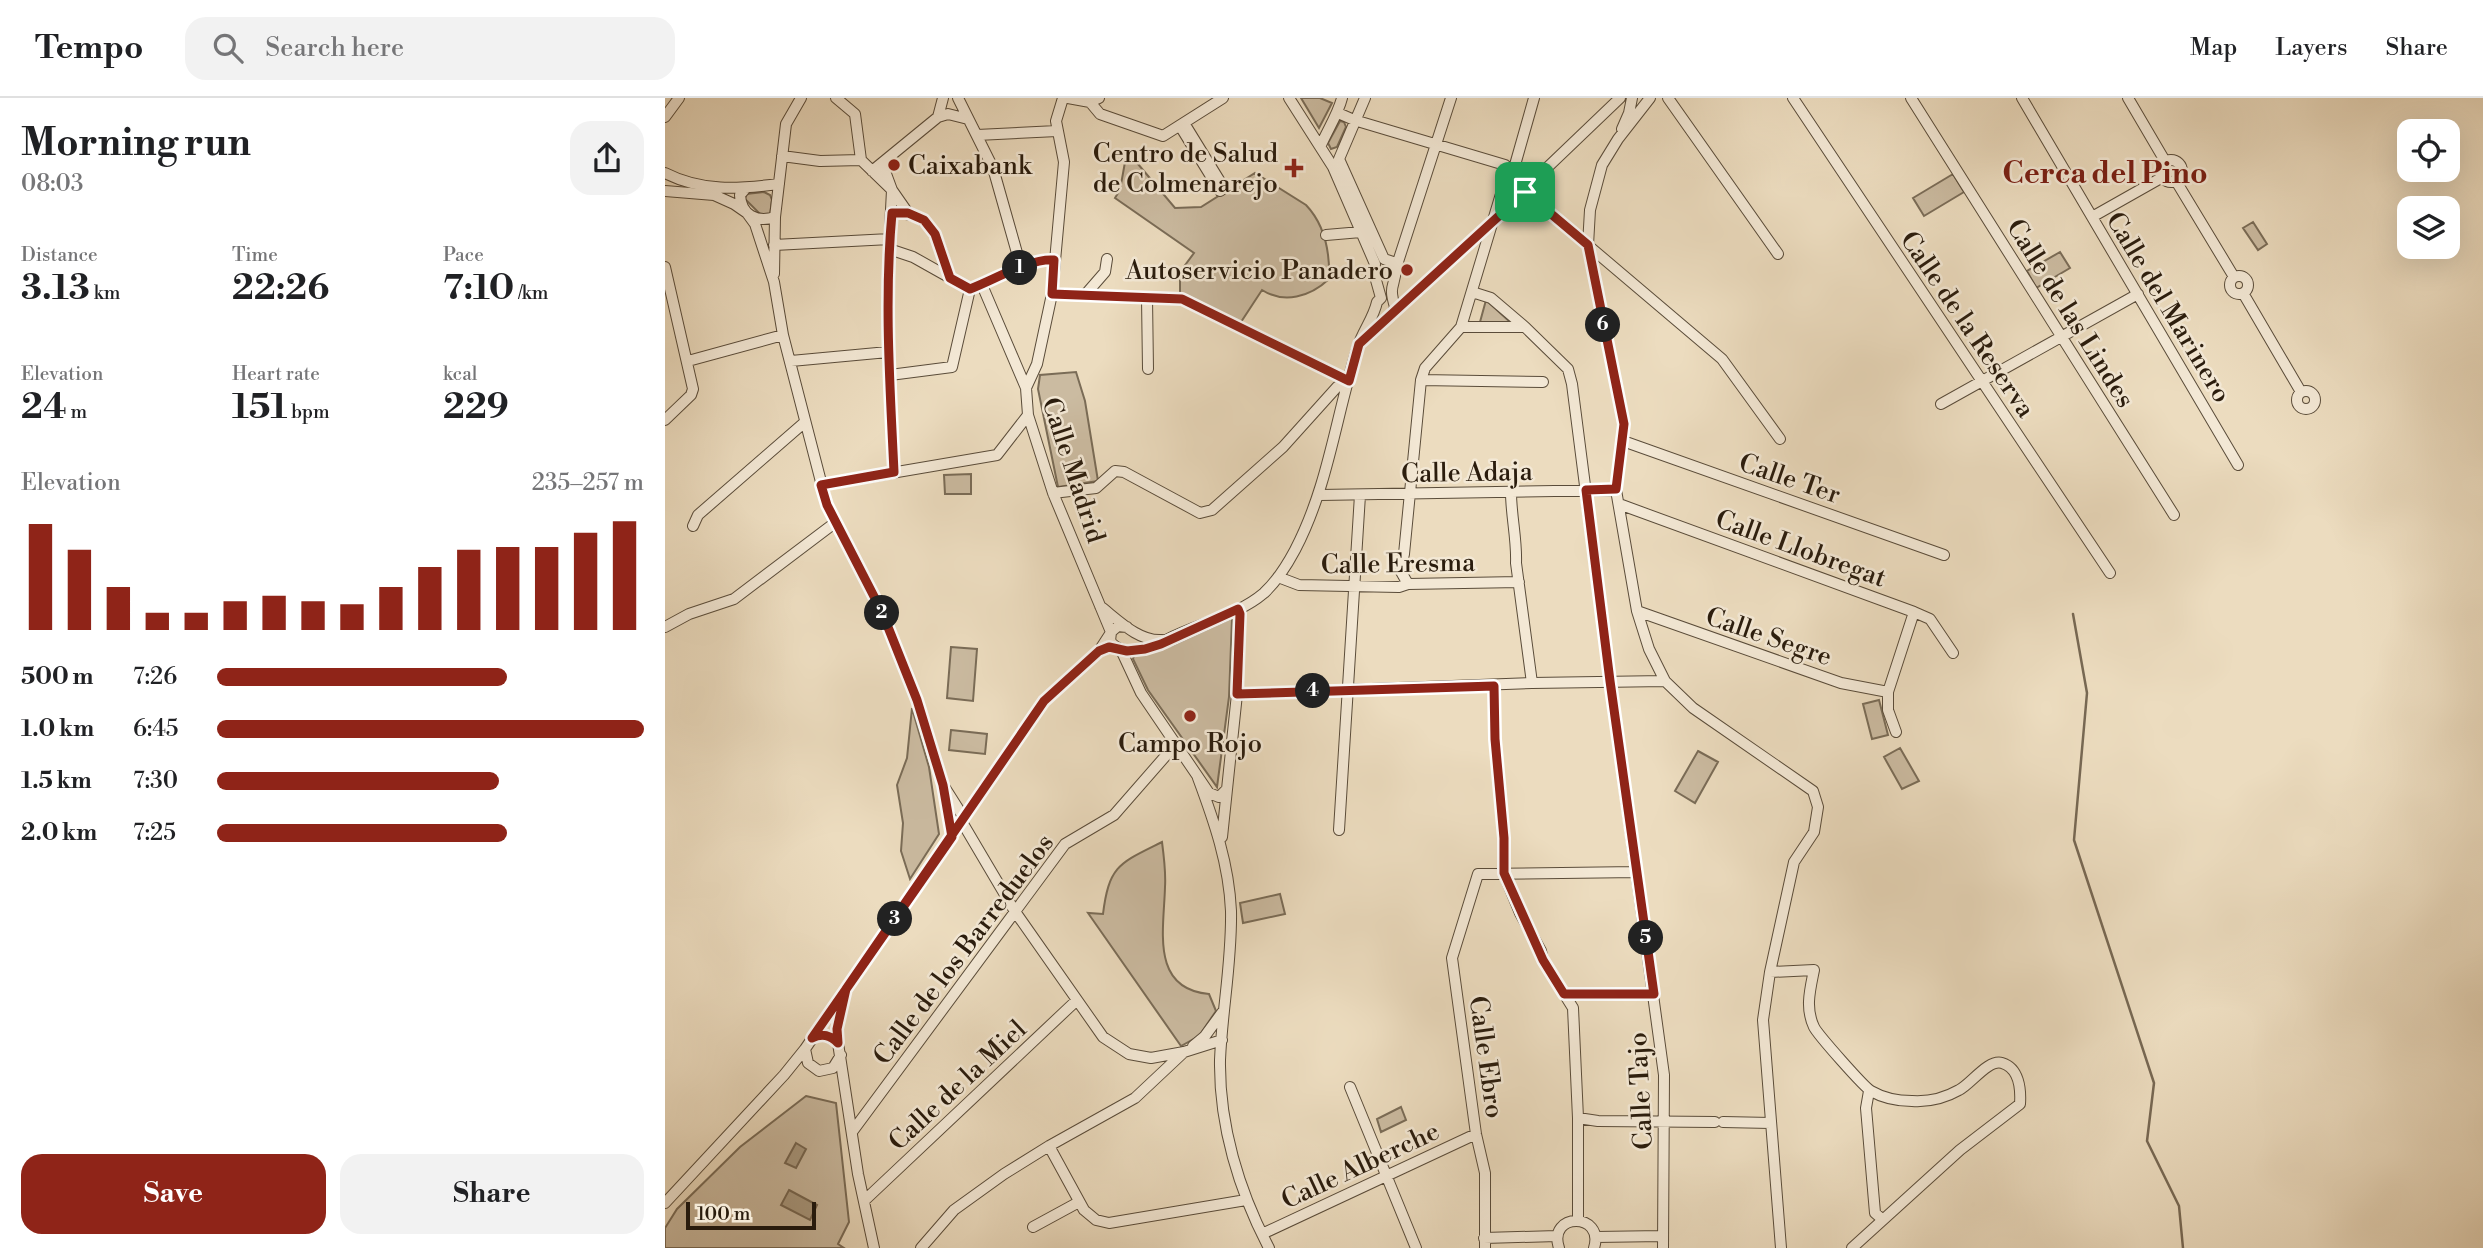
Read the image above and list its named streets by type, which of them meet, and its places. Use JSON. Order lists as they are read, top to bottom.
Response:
{
  "streets": {
    "street": [
      "Calle del Marinero",
      "Calle de las Lindes",
      "Calle de la Reserva",
      "Calle Madrid",
      "Calle Adaja",
      "Calle Ter",
      "Calle Llobregat",
      "Calle Eresma",
      "Calle Segre",
      "Calle de los Barreduelos",
      "Calle Ebro",
      "Calle de la Miel",
      "Calle Tajo",
      "Calle Alberche"
    ]
  },
  "crossings": [
    ["Calle Adaja", "Calle Tajo"],
    ["Calle Ebro", "Calle Alberche"]
  ],
  "districts": ["Cerca del Pino"],
  "places": {
    "other": ["Caixabank", "Autoservicio Panadero", "Campo Rojo"],
    "health": ["Centro de Salud de Colmenarejo"]
  },
  "scale_bar": "100 m",
  "page": {
    "header": "Tempo",
    "search": "Search here",
    "nav": ["Map", "Layers", "Share"],
    "heading": ["Morning run", "08:03"],
    "stats": [
      ["Distance", "3.13 km"],
      ["Time", "22:26"],
      ["Pace", "7:10 /km"],
      ["Elevation", "24 m"],
      ["Heart rate", "151 bpm"],
      ["kcal", "229"]
    ],
    "pins": [
      "1",
      "6",
      "2",
      "4",
      "3",
      "5"
    ],
    "chart": ["Elevation", "235–257 m"],
    "list": [
      {
        "name": "500 m",
        "note": "7:26"
      },
      {
        "name": "1.0 km",
        "note": "6:45"
      },
      {
        "name": "1.5 km",
        "note": "7:30"
      },
      {
        "name": "2.0 km",
        "note": "7:25"
      }
    ],
    "buttons": ["Save", "Share"],
    "scale": "100 m"
  }
}
